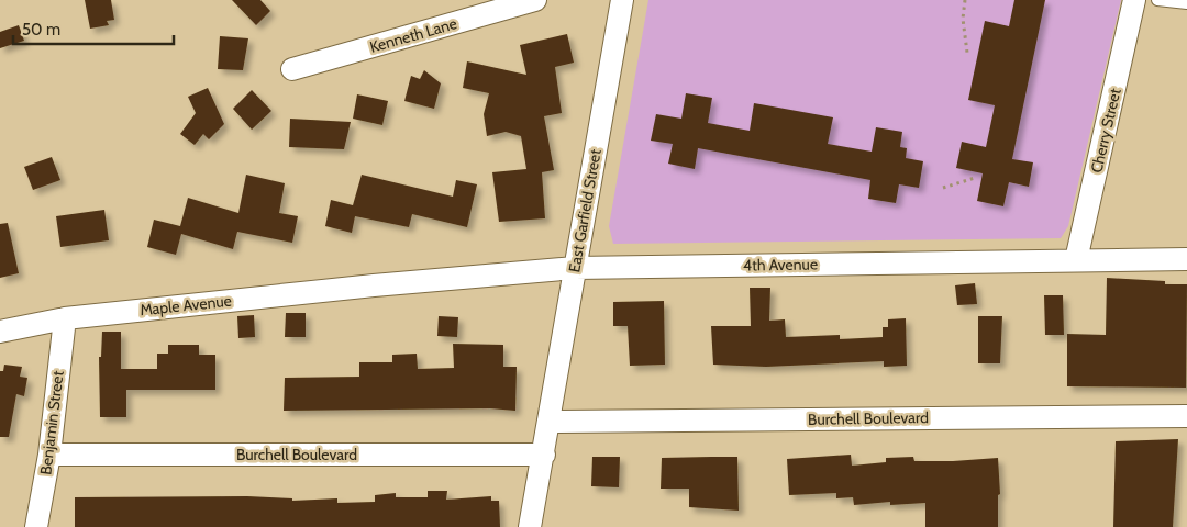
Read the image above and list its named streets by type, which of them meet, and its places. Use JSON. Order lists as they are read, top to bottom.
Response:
{
  "streets": {
    "street": [
      "Kenneth Lane",
      "Cherry Street",
      "East Garfield Street",
      "4th Avenue",
      "Maple Avenue",
      "Burchell Boulevard",
      "Benjamin Street"
    ]
  },
  "crossings": [
    ["Cherry Street", "4th Avenue"],
    ["East Garfield Street", "4th Avenue"],
    ["East Garfield Street", "Burchell Boulevard"],
    ["4th Avenue", "Maple Avenue"],
    ["Maple Avenue", "Benjamin Street"],
    ["Burchell Boulevard", "Benjamin Street"]
  ],
  "scale_bar": "50 m"
}
